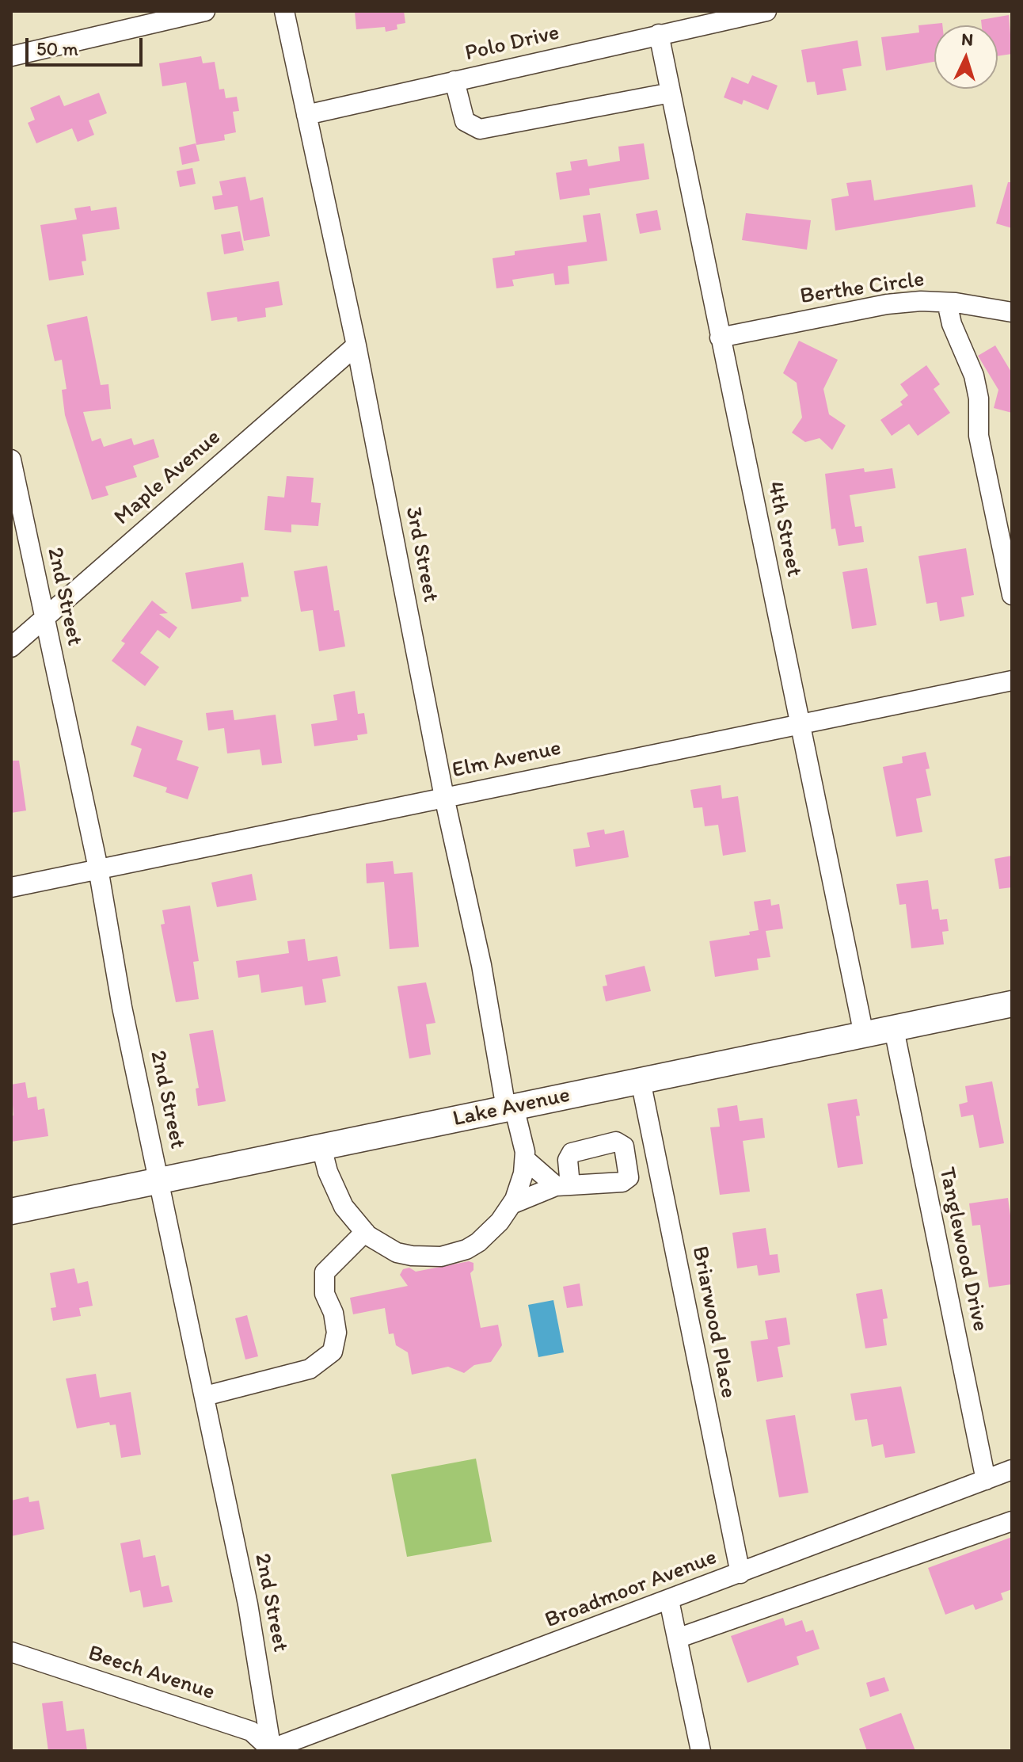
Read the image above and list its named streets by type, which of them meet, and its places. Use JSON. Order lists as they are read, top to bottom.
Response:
{
  "streets": {
    "main road": ["Lake Avenue"],
    "street": [
      "Polo Drive",
      "Berthe Circle",
      "Maple Avenue",
      "4th Street",
      "3rd Street",
      "2nd Street",
      "Elm Avenue",
      "Tanglewood Drive",
      "Briarwood Place",
      "Broadmoor Avenue",
      "Beech Avenue"
    ]
  },
  "crossings": [
    ["Polo Drive", "4th Street"],
    ["Polo Drive", "3rd Street"],
    ["Berthe Circle", "4th Street"],
    ["Maple Avenue", "3rd Street"],
    ["Maple Avenue", "2nd Street"],
    ["4th Street", "Elm Avenue"],
    ["4th Street", "Lake Avenue"],
    ["3rd Street", "Elm Avenue"],
    ["3rd Street", "Lake Avenue"],
    ["2nd Street", "Elm Avenue"],
    ["2nd Street", "Lake Avenue"],
    ["2nd Street", "Broadmoor Avenue"],
    ["2nd Street", "Beech Avenue"],
    ["Lake Avenue", "Tanglewood Drive"],
    ["Lake Avenue", "Briarwood Place"],
    ["Tanglewood Drive", "Broadmoor Avenue"],
    ["Briarwood Place", "Broadmoor Avenue"],
    ["Broadmoor Avenue", "Beech Avenue"]
  ],
  "scale_bar": "50 m",
  "north": "top"
}
